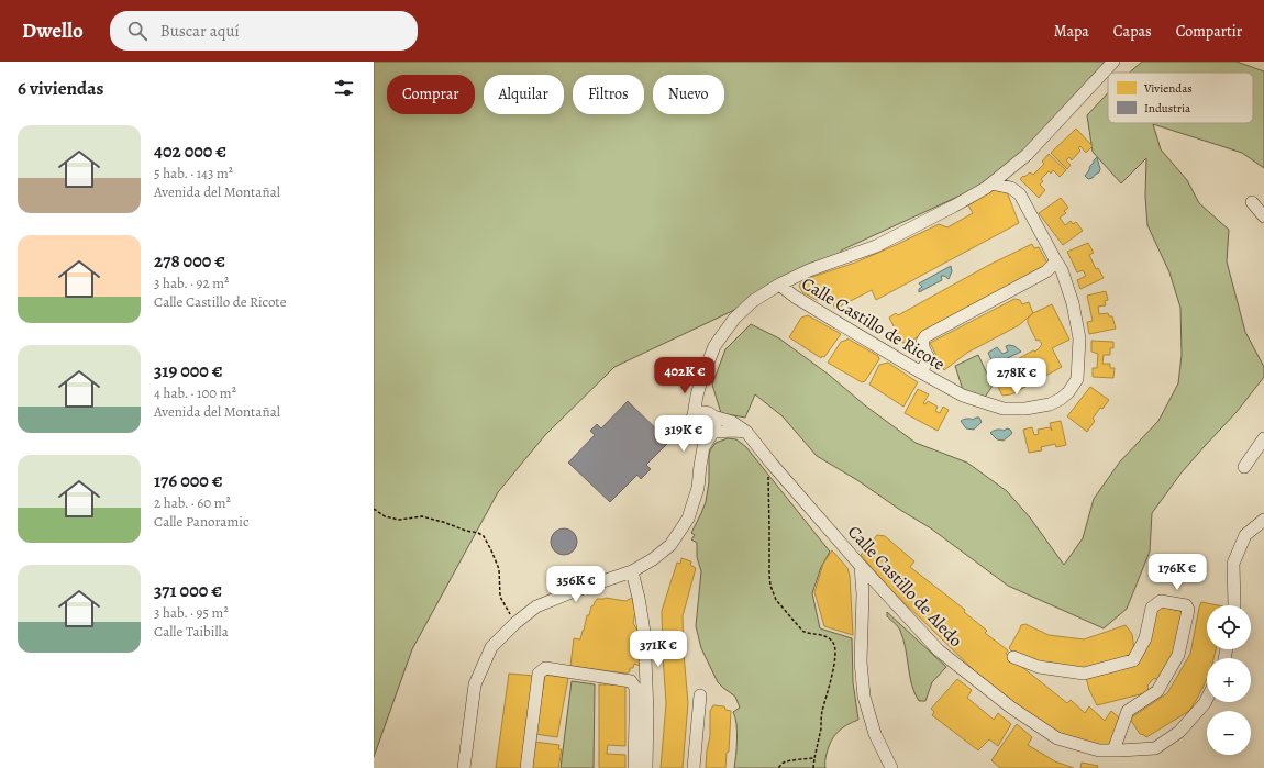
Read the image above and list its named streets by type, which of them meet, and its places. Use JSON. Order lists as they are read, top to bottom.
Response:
{
  "streets": {
    "street": ["Calle Castillo de Ricote", "Calle Castillo de Aledo"]
  },
  "legend": ["Viviendas", "Industria"],
  "page": {
    "header": "Dwello",
    "search": "Buscar aquí",
    "nav": ["Mapa", "Capas", "Compartir"],
    "heading": "6 viviendas",
    "chip": [
      "Comprar",
      "Alquilar",
      "Filtros",
      "Nuevo"
    ],
    "list": [
      {
        "name": "402 000 €",
        "note": "5 hab. · 143 m² · Avenida del Montañal"
      },
      {
        "name": "278 000 €",
        "note": "3 hab. · 92 m² · Calle Castillo de Ricote"
      },
      {
        "name": "319 000 €",
        "note": "4 hab. · 100 m² · Avenida del Montañal"
      },
      {
        "name": "176 000 €",
        "note": "2 hab. · 60 m² · Calle Panoramic"
      },
      {
        "name": "371 000 €",
        "note": "3 hab. · 95 m² · Calle Taibilla"
      }
    ],
    "price": [
      "402K €",
      "278K €",
      "319K €",
      "176K €",
      "356K €",
      "371K €"
    ],
    "map_buttons": ["+", "−"]
  }
}
